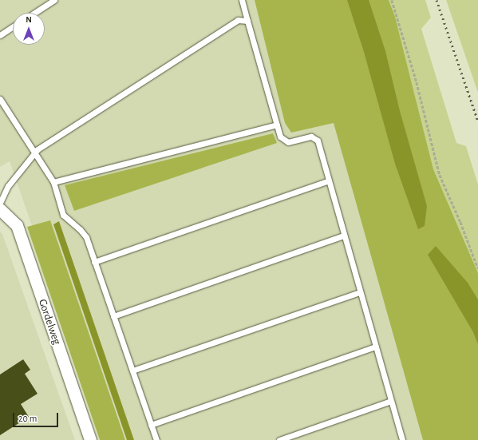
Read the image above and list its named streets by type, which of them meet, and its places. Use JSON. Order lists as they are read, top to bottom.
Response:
{
  "streets": {
    "street": ["Gordelweg"]
  },
  "scale_bar": "20 m",
  "north": "top"
}
